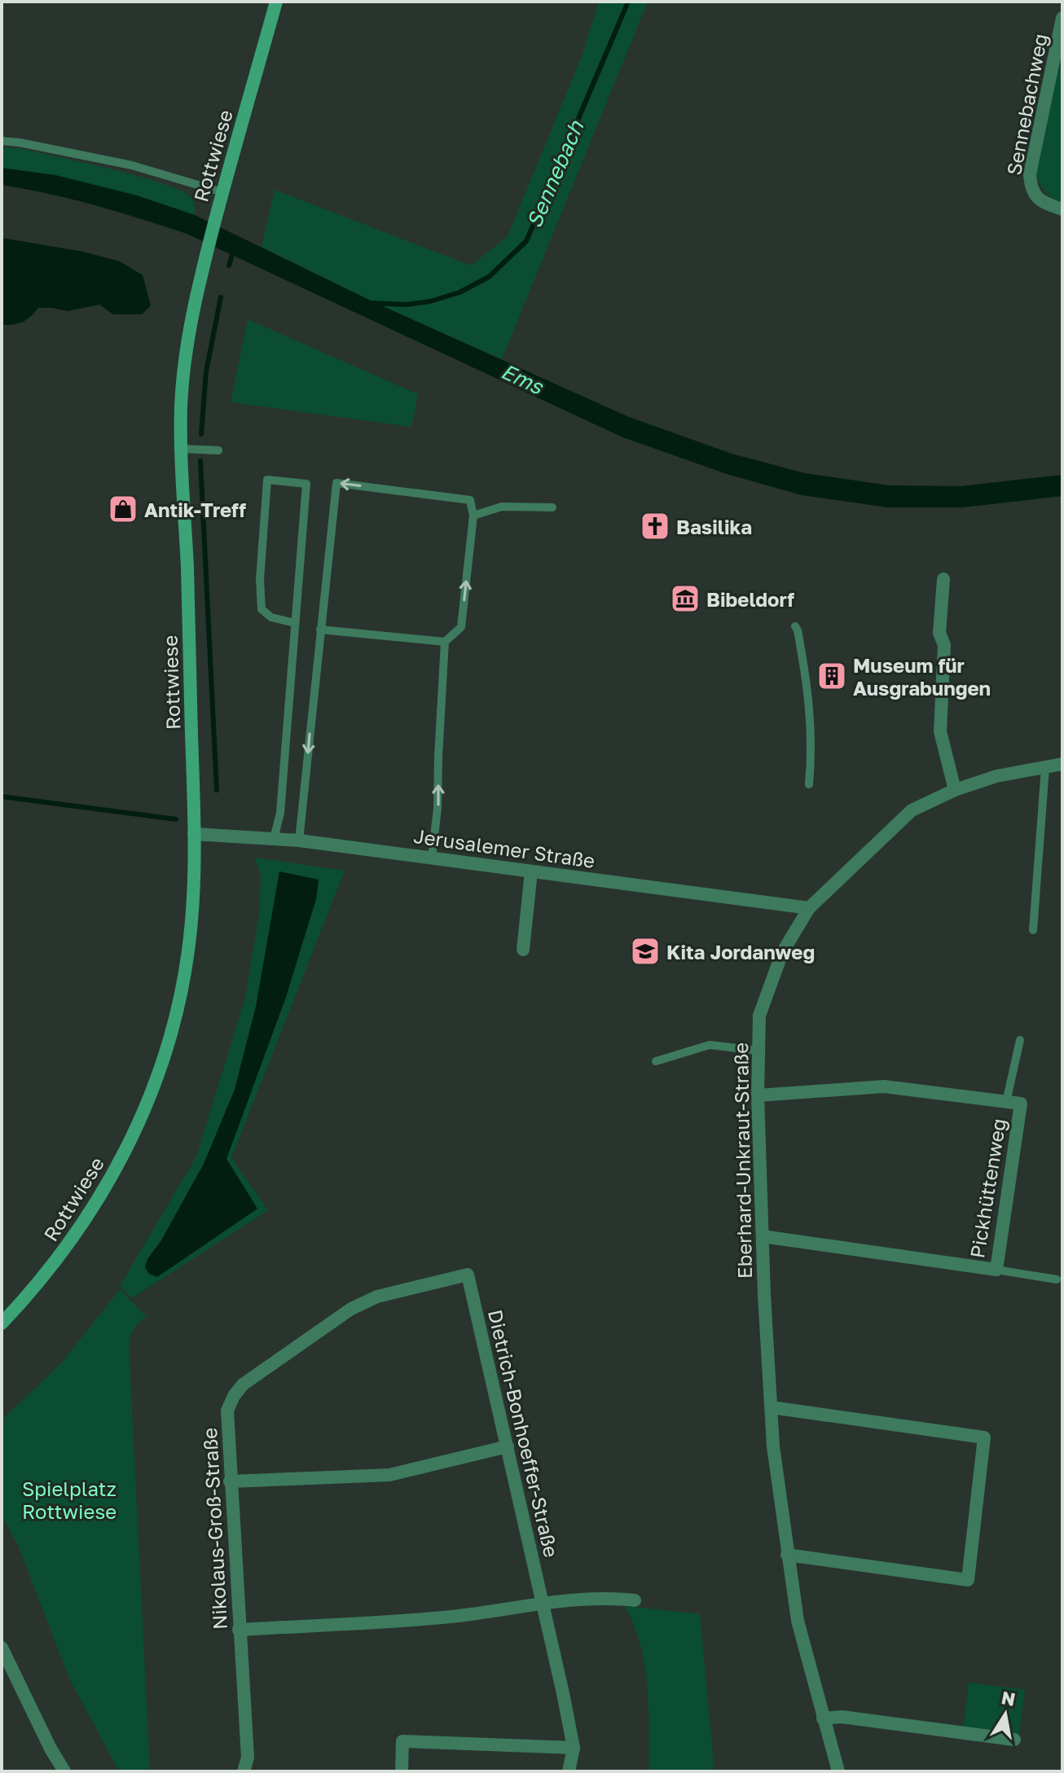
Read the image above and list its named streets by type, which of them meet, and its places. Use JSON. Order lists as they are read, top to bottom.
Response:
{
  "streets": {
    "street": [
      "Sennebachweg",
      "Rottwiese",
      "Jerusalemer Straße",
      "Eberhard-Unkraut-Straße",
      "Pickhüttenweg",
      "Dietrich-Bonhoeffer-Straße",
      "Nikolaus-Groß-Straße"
    ]
  },
  "crossings": [
    ["Rottwiese", "Jerusalemer Straße"],
    ["Jerusalemer Straße", "Eberhard-Unkraut-Straße"],
    ["Eberhard-Unkraut-Straße", "Pickhüttenweg"],
    ["Dietrich-Bonhoeffer-Straße", "Nikolaus-Groß-Straße"]
  ],
  "water": ["Sennebach", "Ems"],
  "parks": ["Spielplatz Rottwiese"],
  "places": {
    "shop": ["Antik-Treff"],
    "church": ["Basilika"],
    "museum": ["Bibeldorf"],
    "building": ["Museum für Ausgrabungen"],
    "school or university": ["Kita Jordanweg"]
  },
  "north": "top"
}
